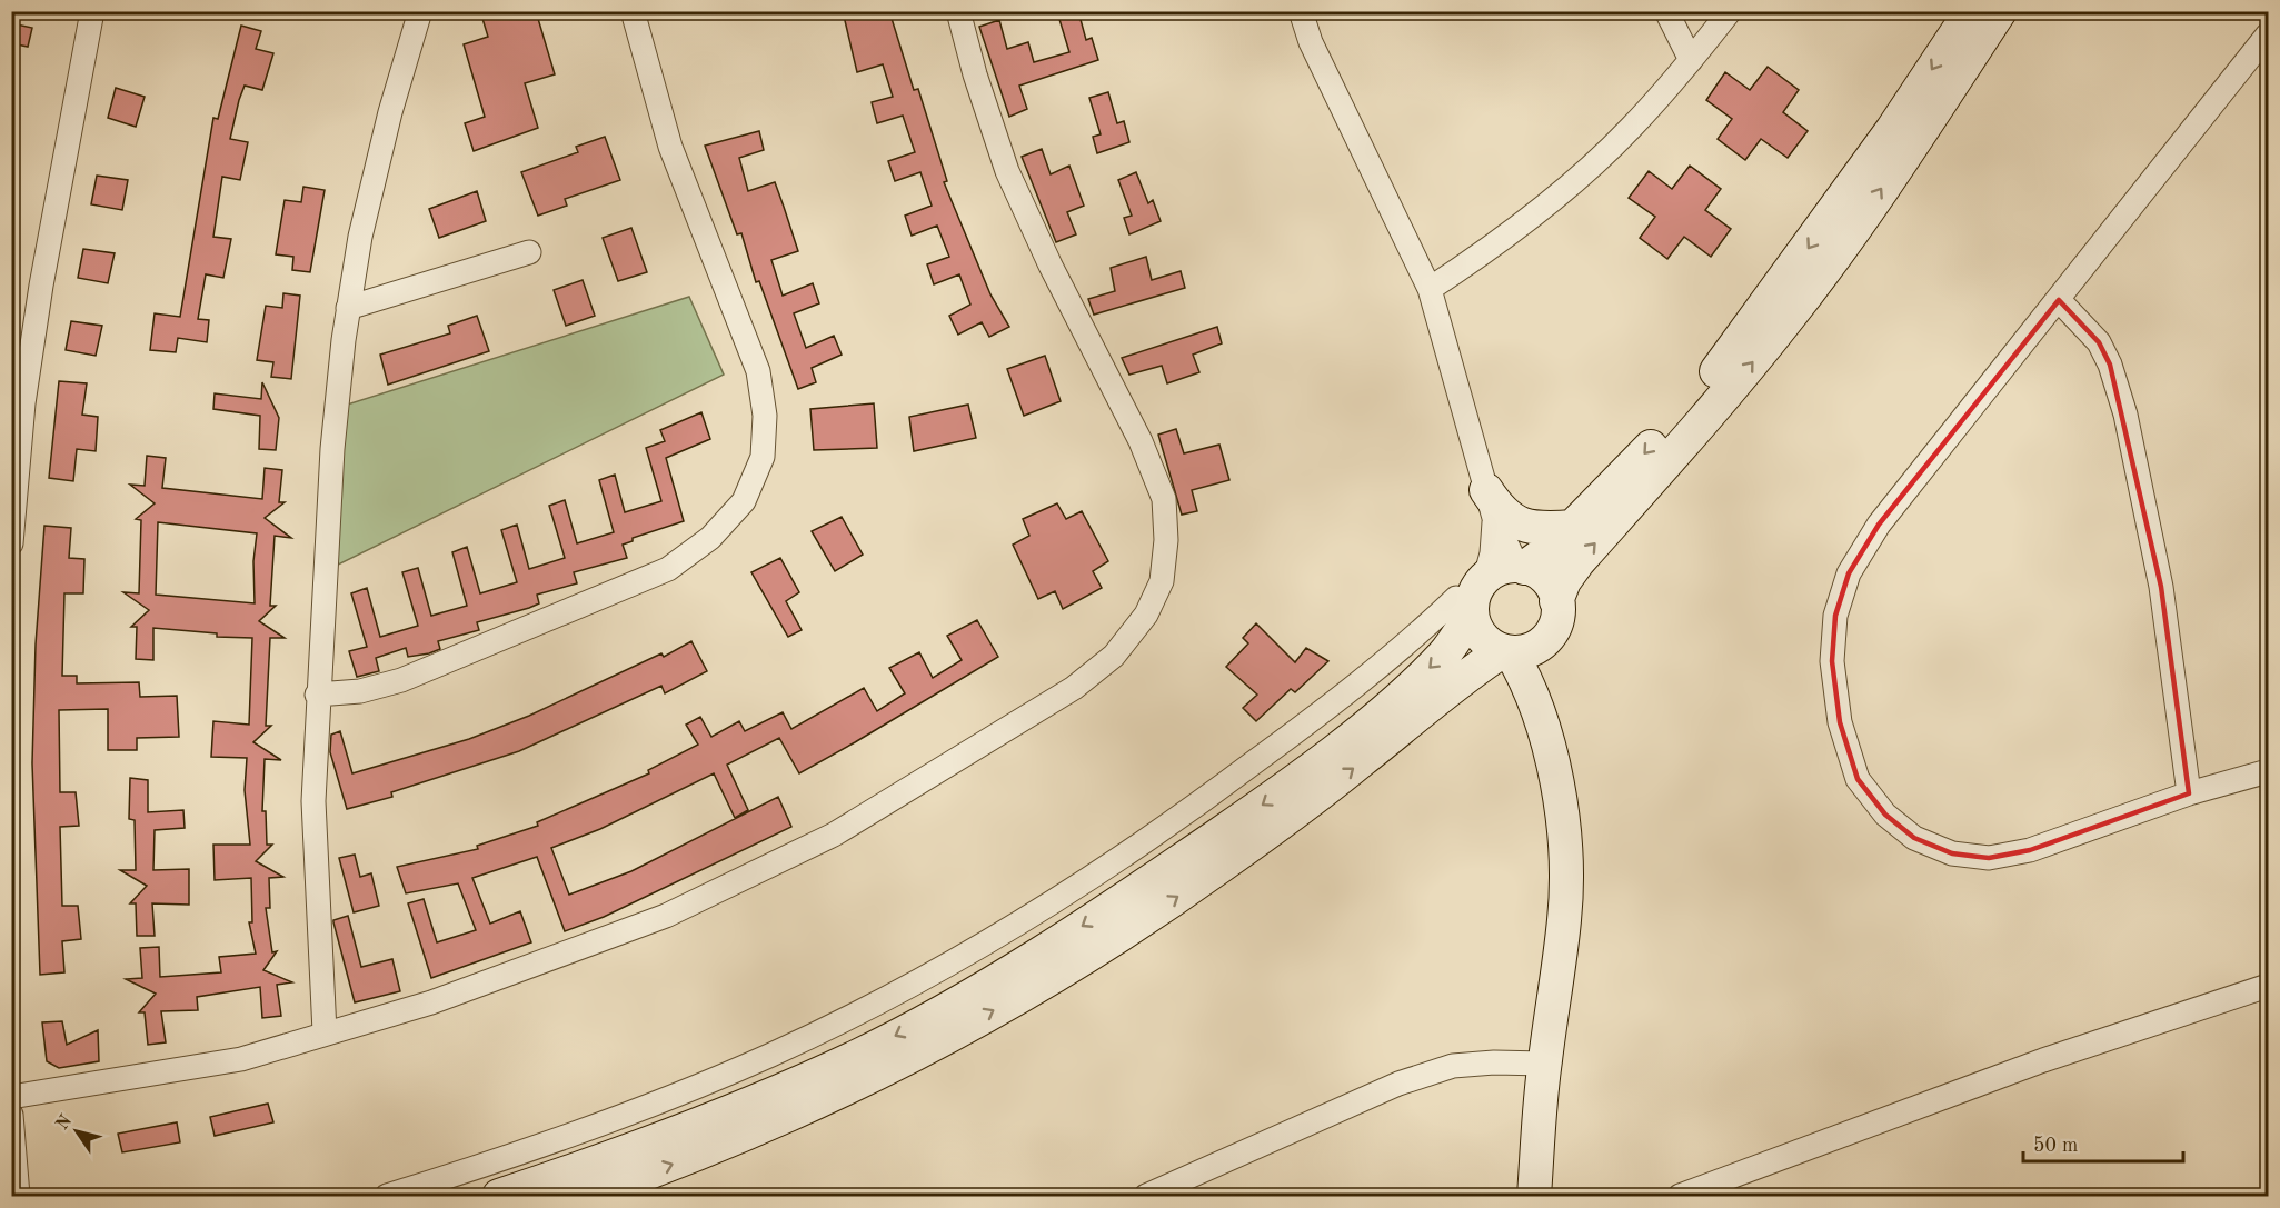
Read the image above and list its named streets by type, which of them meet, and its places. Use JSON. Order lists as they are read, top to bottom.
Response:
{
  "scale_bar": "50 m",
  "north": "top left"
}
